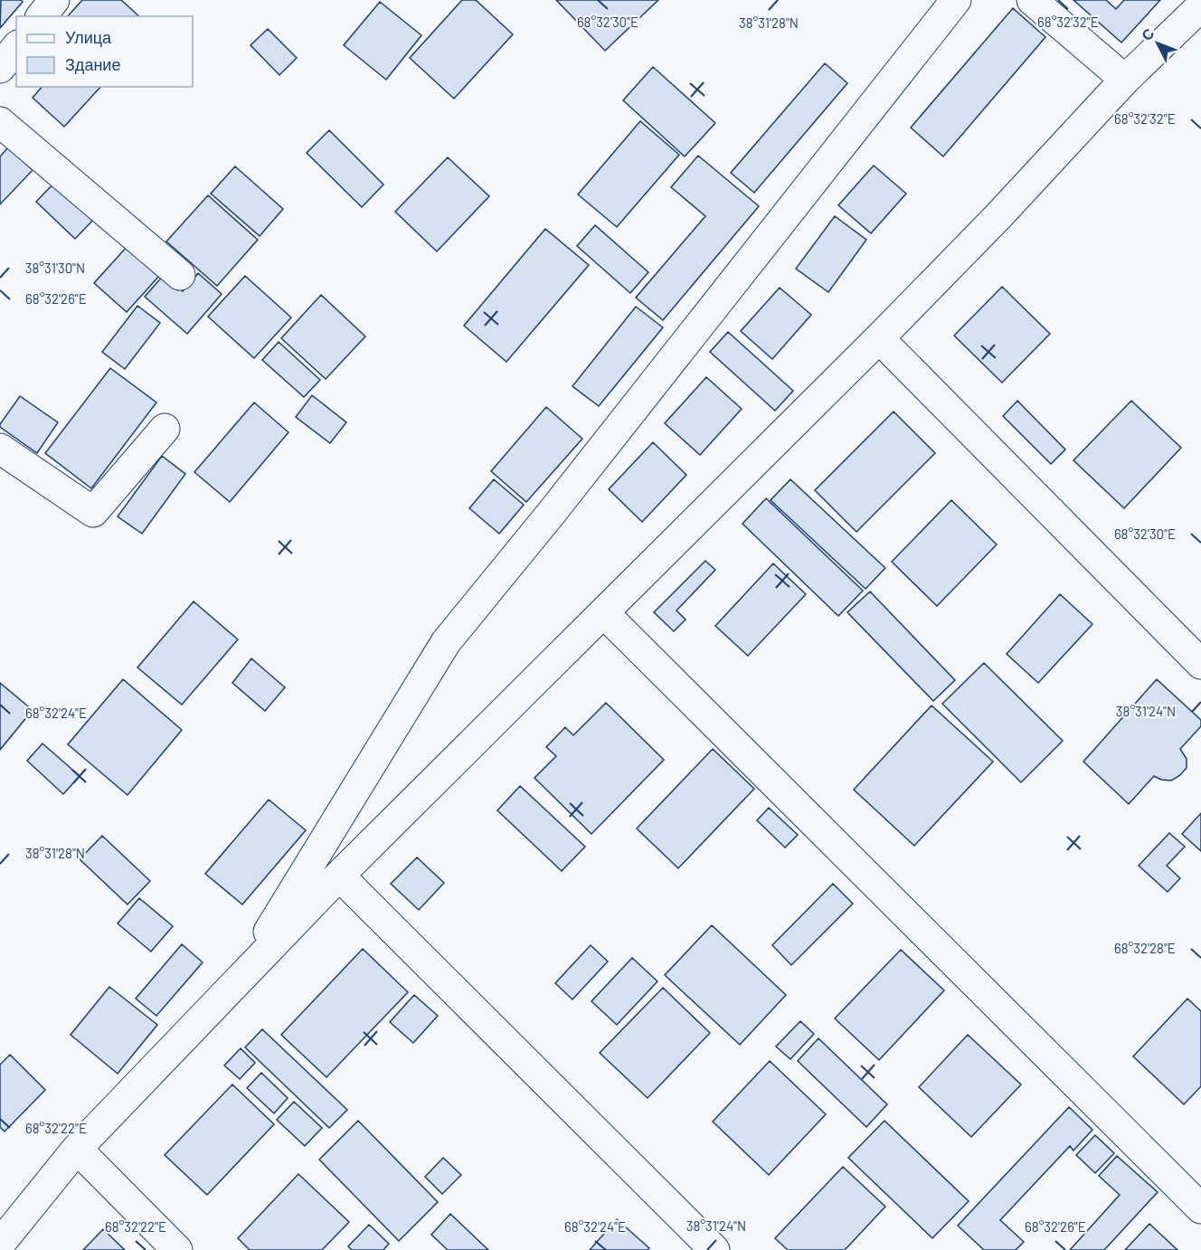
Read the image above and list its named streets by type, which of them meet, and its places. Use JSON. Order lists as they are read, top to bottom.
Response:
{
  "legend": ["Улица", "Здание"],
  "north": "top left",
  "coordinates": [
    "68°32'30\"E",
    "68°32'32\"E",
    "38°31'28\"N",
    "38°31'30\"N",
    "68°32'26\"E",
    "38°31'24\"N",
    "68°32'24\"E",
    "68°32'28\"E",
    "68°32'22\"E"
  ]
}
